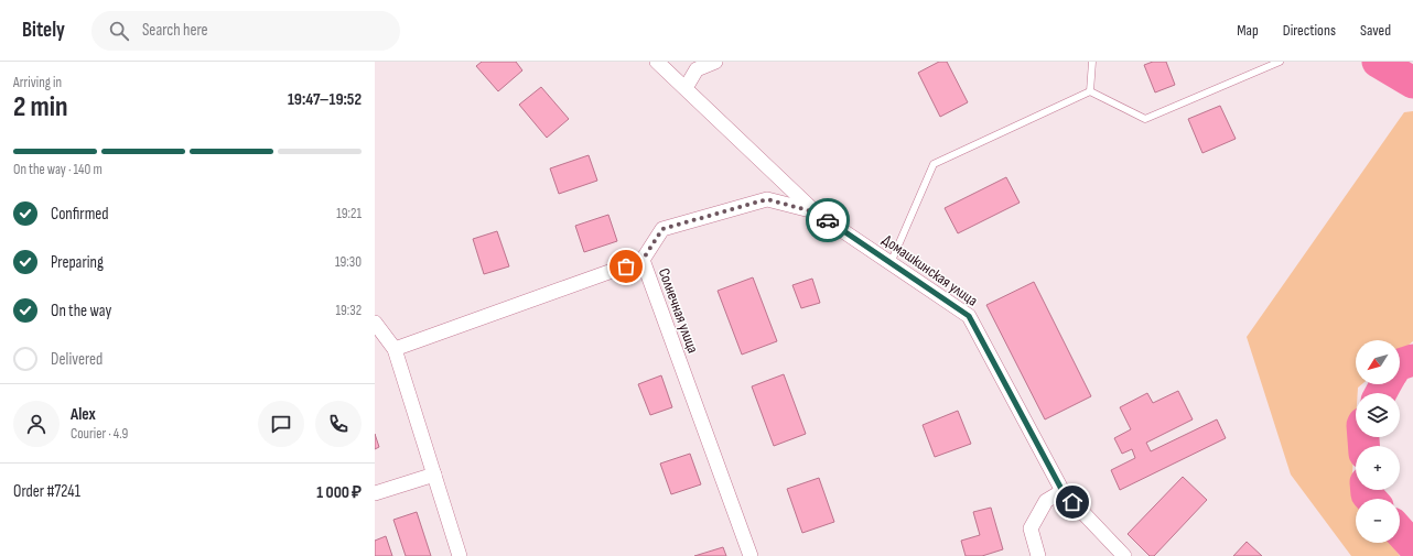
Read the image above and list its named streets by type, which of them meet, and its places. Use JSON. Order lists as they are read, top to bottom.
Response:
{
  "streets": {
    "street": ["Домашкинская улица", "Солнечная улица"]
  },
  "crossings": [
    ["Домашкинская улица", "Солнечная улица"]
  ],
  "north": "bottom left",
  "page": {
    "header": "Bitely",
    "search": "Search here",
    "nav": ["Map", "Directions", "Saved"],
    "heading": ["2 min", "Arriving in", "19:47–19:52"],
    "panel": [
      "Alex",
      "Courier · 4.9",
      "Order #7241",
      "1 000 ₽"
    ],
    "bar": "On the way · 140 m",
    "list": [
      ["Confirmed", "19:21"],
      ["Preparing", "19:30"],
      ["On the way", "19:32"],
      "Delivered"
    ],
    "map_buttons": ["+", "−"]
  }
}
